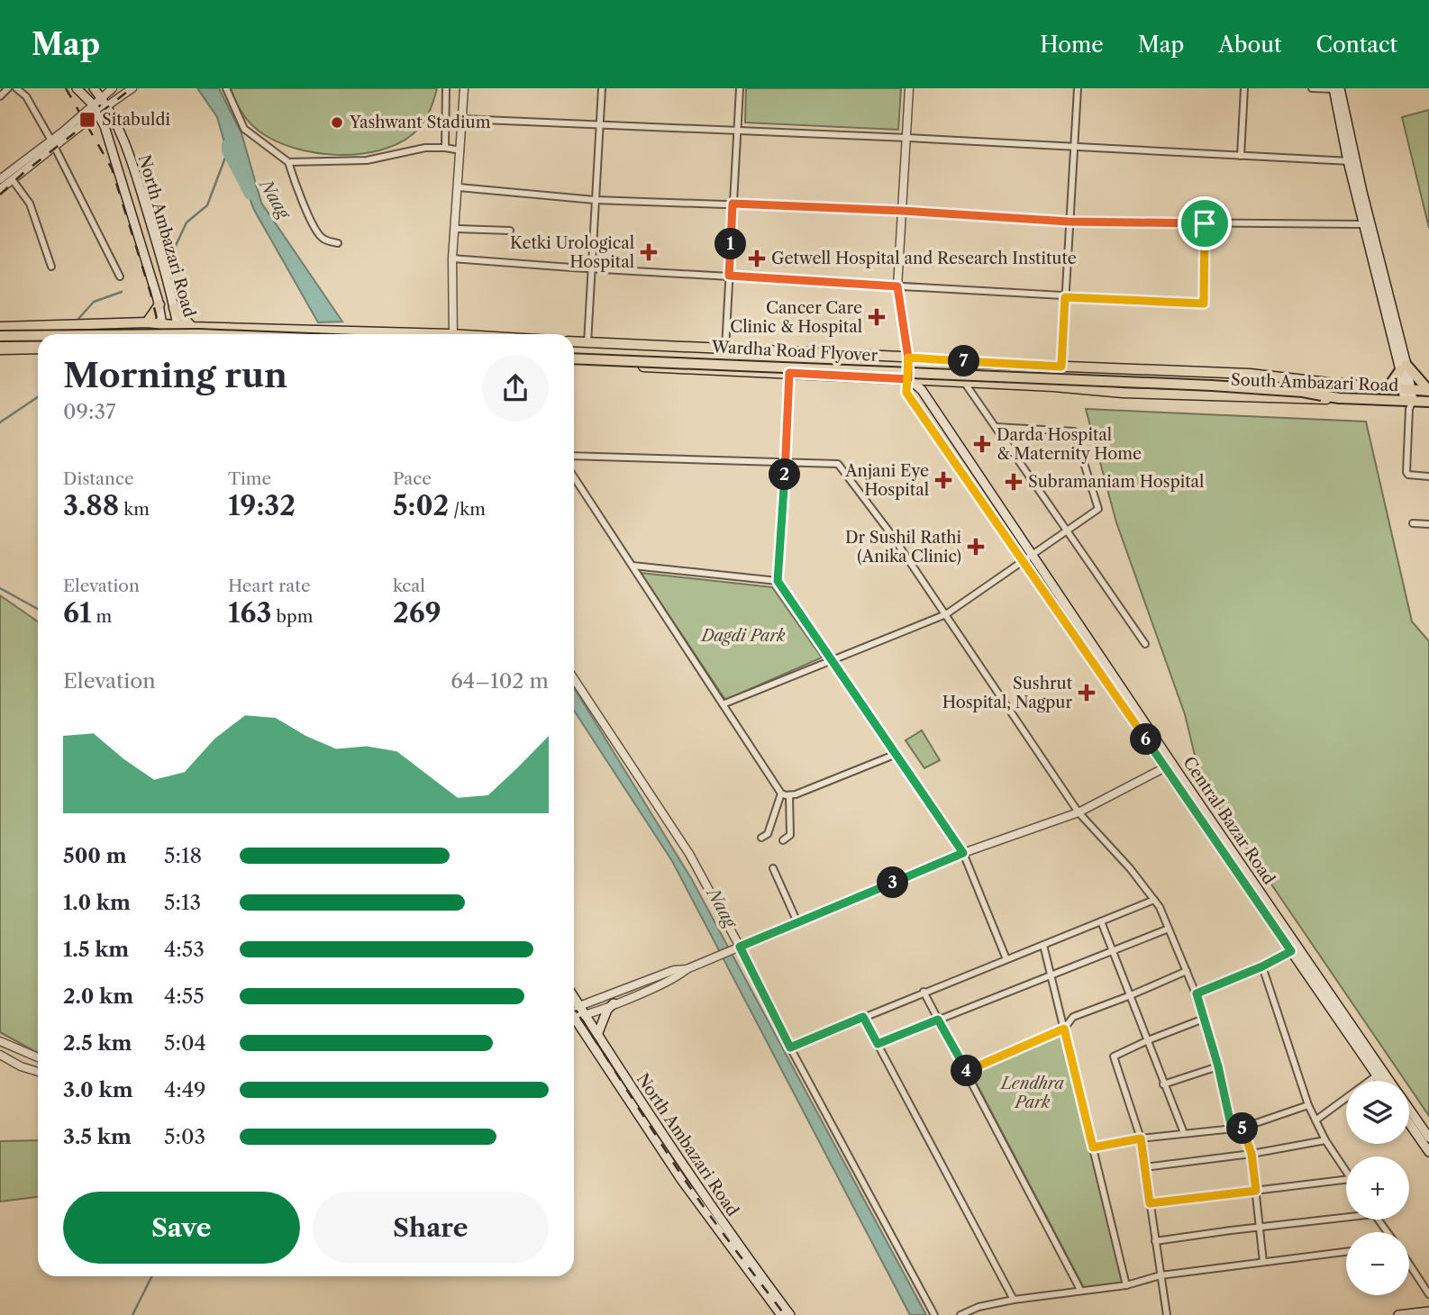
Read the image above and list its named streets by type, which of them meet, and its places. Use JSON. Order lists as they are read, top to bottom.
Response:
{
  "streets": {
    "highway": ["Wardha Road Flyover", "South Ambazari Road"],
    "main road": ["North Ambazari Road", "Central Bazar Road"]
  },
  "crossings": [
    ["South Ambazari Road", "Central Bazar Road"]
  ],
  "water": ["Naag"],
  "parks": ["Dagdi Park", "Lendhra Park"],
  "places": {
    "transit": ["Sitabuldi"],
    "other": ["Yashwant Stadium"],
    "health": [
      "Ketki Urological Hospital",
      "Getwell Hospital and Research Institute",
      "Cancer Care Clinic & Hospital",
      "Darda Hospital & Maternity Home",
      "Anjani Eye Hospital",
      "Subramaniam Hospital",
      "Dr Sushil Rathi (Anika Clinic)",
      "Sushrut Hospital, Nagpur"
    ]
  },
  "page": {
    "header": "Map",
    "nav": [
      "Home",
      "Map",
      "About",
      "Contact"
    ],
    "pins": [
      "1",
      "7",
      "2",
      "6",
      "3",
      "4",
      "5"
    ],
    "heading": ["Morning run", "09:37"],
    "stats": [
      ["Distance", "3.88 km"],
      ["Time", "19:32"],
      ["Pace", "5:02 /km"],
      ["Elevation", "61 m"],
      ["Heart rate", "163 bpm"],
      ["kcal", "269"]
    ],
    "chart": ["Elevation", "64–102 m"],
    "list": [
      {
        "name": "500 m",
        "note": "5:18"
      },
      {
        "name": "1.0 km",
        "note": "5:13"
      },
      {
        "name": "1.5 km",
        "note": "4:53"
      },
      {
        "name": "2.0 km",
        "note": "4:55"
      },
      {
        "name": "2.5 km",
        "note": "5:04"
      },
      {
        "name": "3.0 km",
        "note": "4:49"
      },
      {
        "name": "3.5 km",
        "note": "5:03"
      }
    ],
    "map_buttons": ["+", "−"],
    "buttons": ["Save", "Share"]
  }
}
